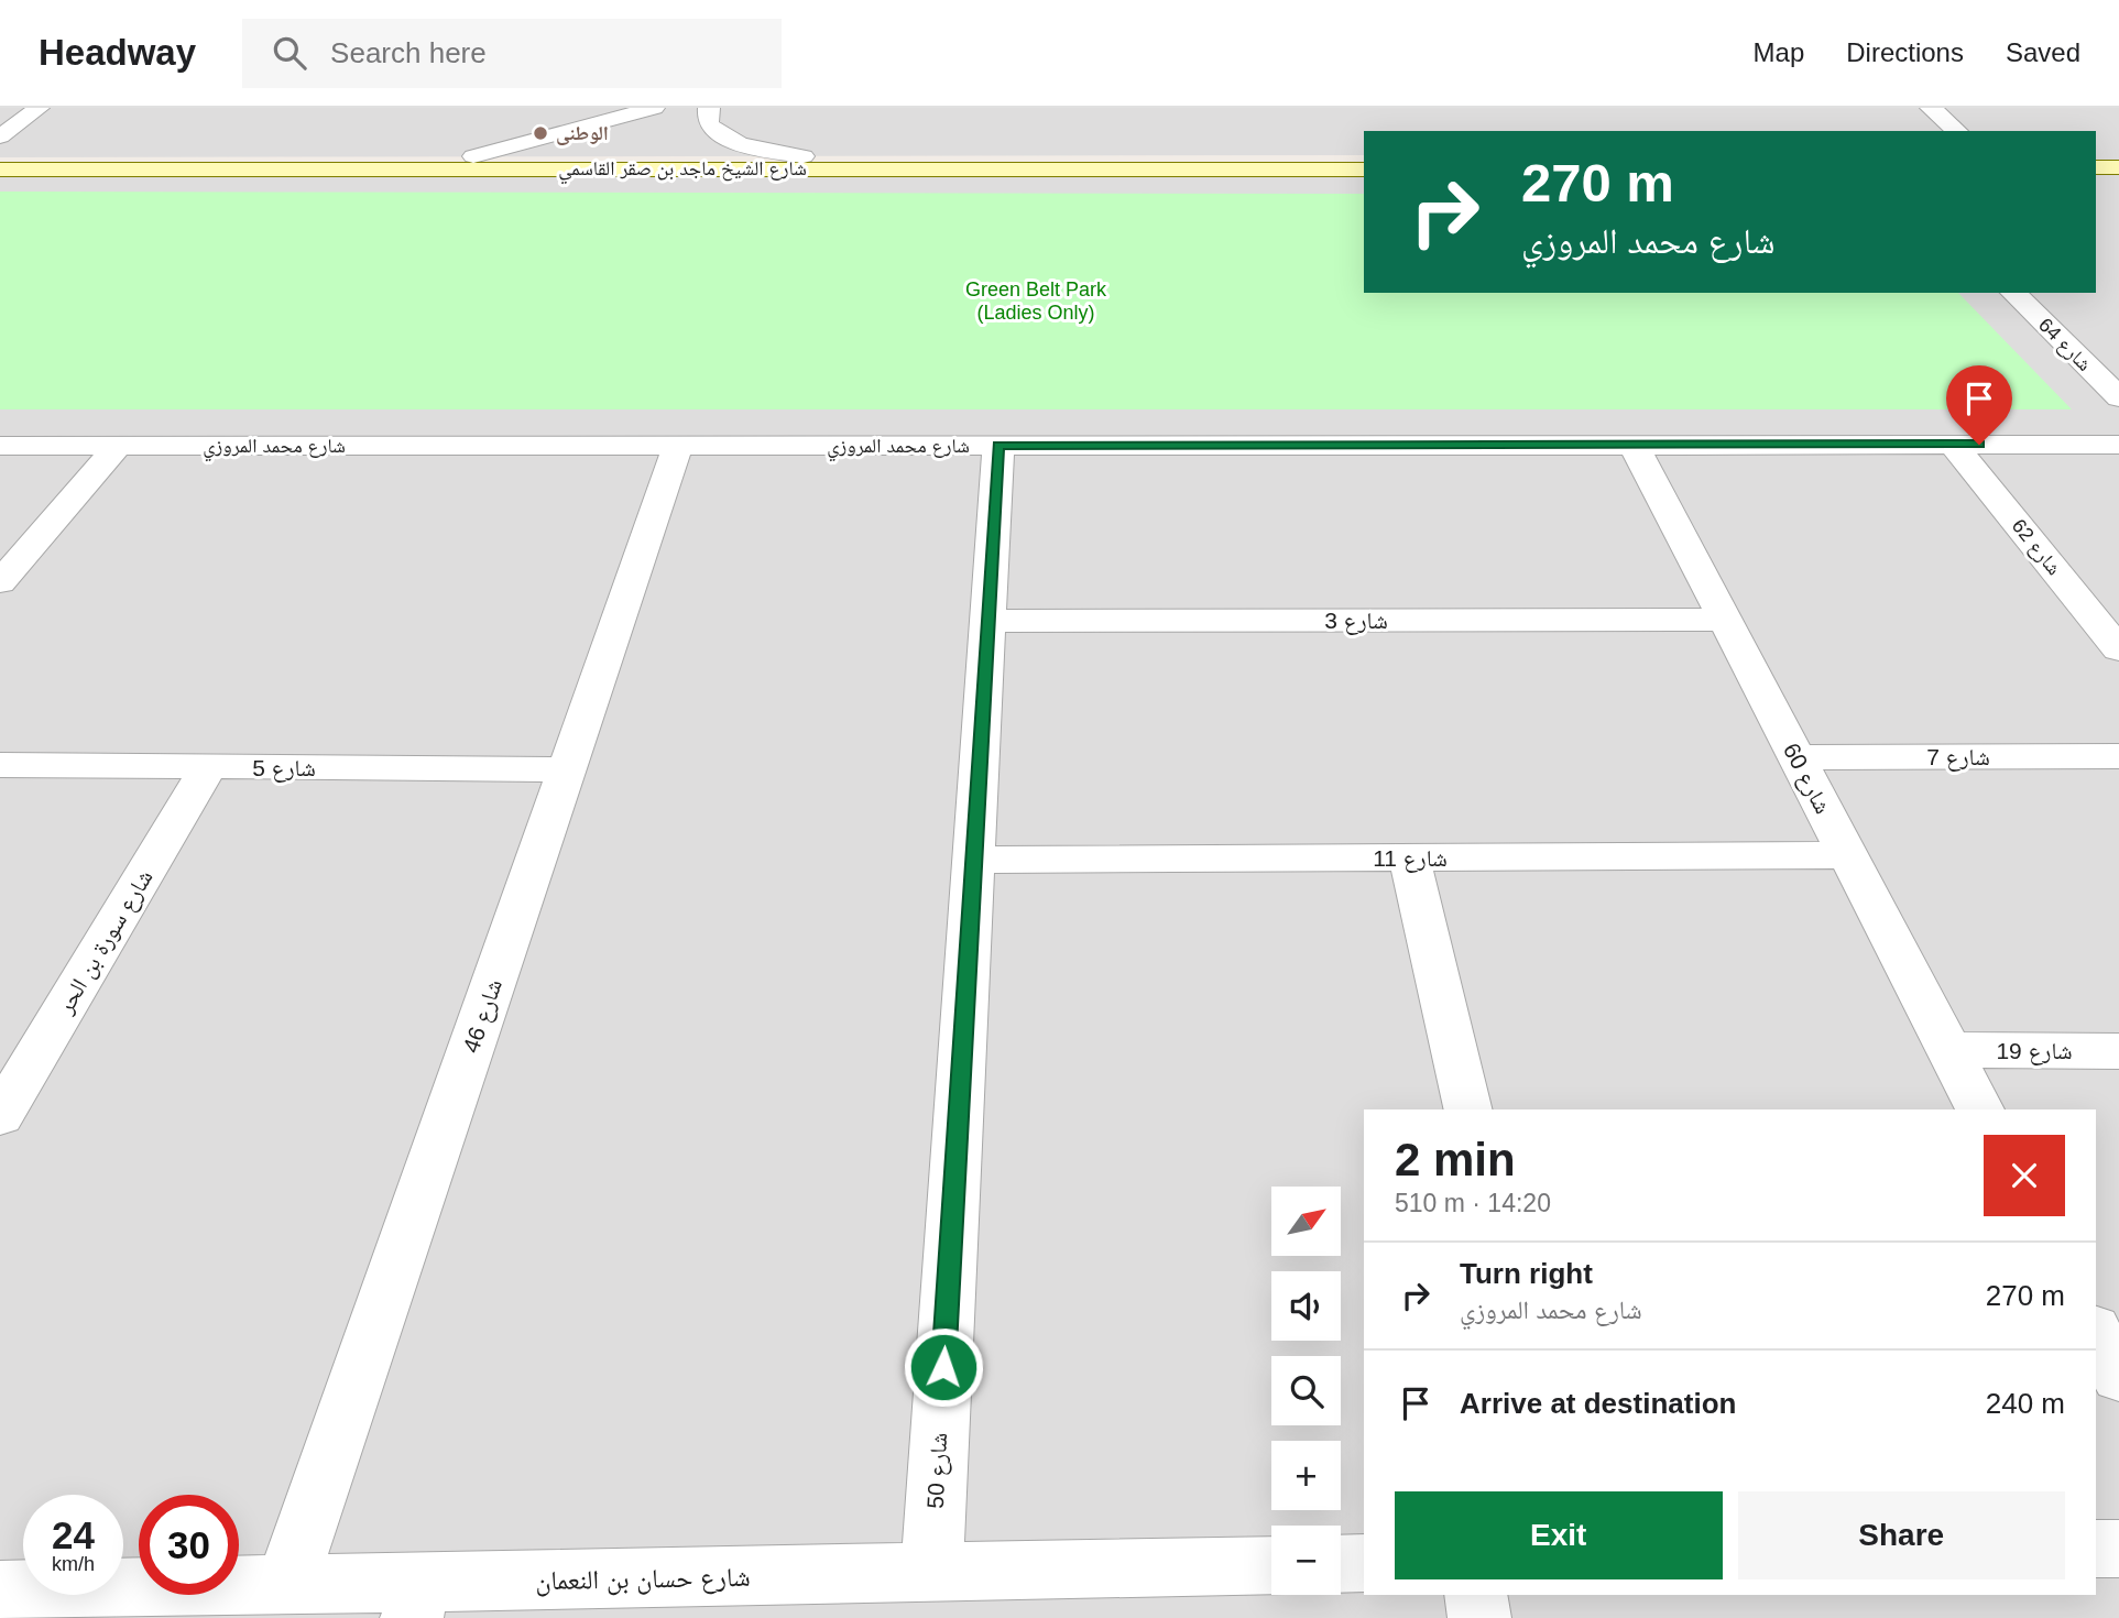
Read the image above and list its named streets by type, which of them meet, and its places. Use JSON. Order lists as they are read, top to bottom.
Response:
{
  "streets": {
    "main road": ["شارع الشيخ ماجد بن صقر القاسمي"],
    "street": [
      "شارع 64",
      "شارع محمد المروزي",
      "شارع 62",
      "شارع 3",
      "شارع 7",
      "شارع 5",
      "شارع 60",
      "شارع 11",
      "شارع سورة بن الحر",
      "شارع 46",
      "شارع 19",
      "شارع 50",
      "شارع حسان بن النعمان"
    ]
  },
  "crossings": [
    ["شارع محمد المروزي", "شارع 62"],
    ["شارع محمد المروزي", "شارع 60"],
    ["شارع محمد المروزي", "شارع 46"],
    ["شارع محمد المروزي", "شارع 50"],
    ["شارع 3", "شارع 60"],
    ["شارع 3", "شارع 50"],
    ["شارع 7", "شارع 60"],
    ["شارع 5", "شارع سورة بن الحر"],
    ["شارع 5", "شارع 46"],
    ["شارع 60", "شارع 11"],
    ["شارع 60", "شارع 19"],
    ["شارع 11", "شارع 50"],
    ["شارع 46", "شارع حسان بن النعمان"],
    ["شارع 50", "شارع حسان بن النعمان"]
  ],
  "parks": ["Green Belt Park (Ladies Only)"],
  "places": ["الوطنی"],
  "north": "top right",
  "page": {
    "header": "Headway",
    "search": "Search here",
    "nav": ["Map", "Directions", "Saved"],
    "turn": ["270 m", "شارع محمد المروزي"],
    "heading": ["2 min", "510 m · 14:20"],
    "map_buttons": ["+", "−"],
    "list": [
      {
        "name": "Turn right",
        "note": "شارع محمد المروزي",
        "value": "270 m"
      },
      {
        "name": "Arrive at destination",
        "value": "240 m"
      }
    ],
    "buttons": ["Exit", "Share"],
    "speed": "24 km/h",
    "limit": "30"
  }
}
